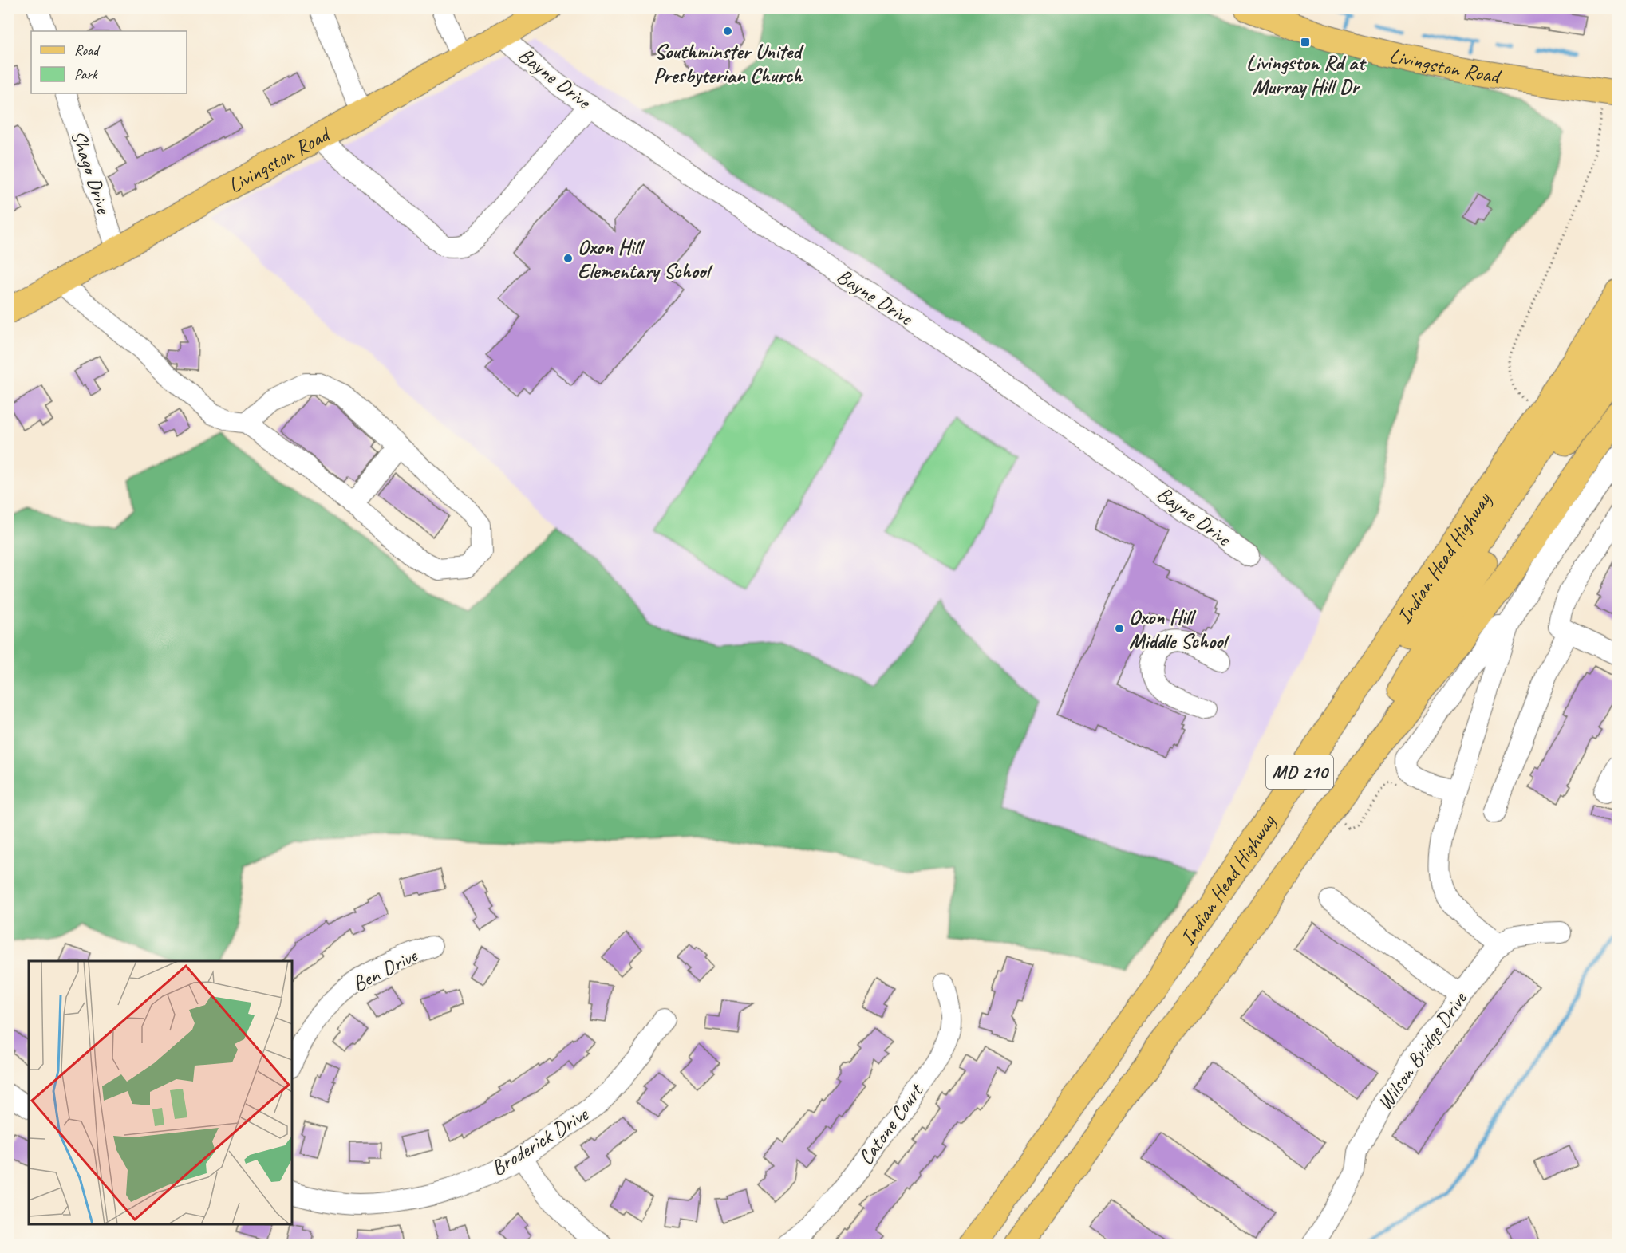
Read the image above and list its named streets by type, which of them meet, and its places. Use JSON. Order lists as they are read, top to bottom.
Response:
{
  "streets": {
    "highway": ["Indian Head Highway", "MD 210"],
    "main road": ["Livingston Road"],
    "street": [
      "Bayne Drive",
      "Shago Drive",
      "Ben Drive",
      "Wilson Bridge Drive",
      "Catone Court",
      "Broderick Drive"
    ]
  },
  "crossings": [
    ["Livingston Road", "Bayne Drive"],
    ["Livingston Road", "Shago Drive"]
  ],
  "places": {
    "other": ["Southminster United Presbyterian Church", "Oxon Hill Elementary School", "Oxon Hill Middle School"],
    "transit": ["Livingston Rd at Murray Hill Dr"]
  },
  "legend": ["Road", "Park"]
}
